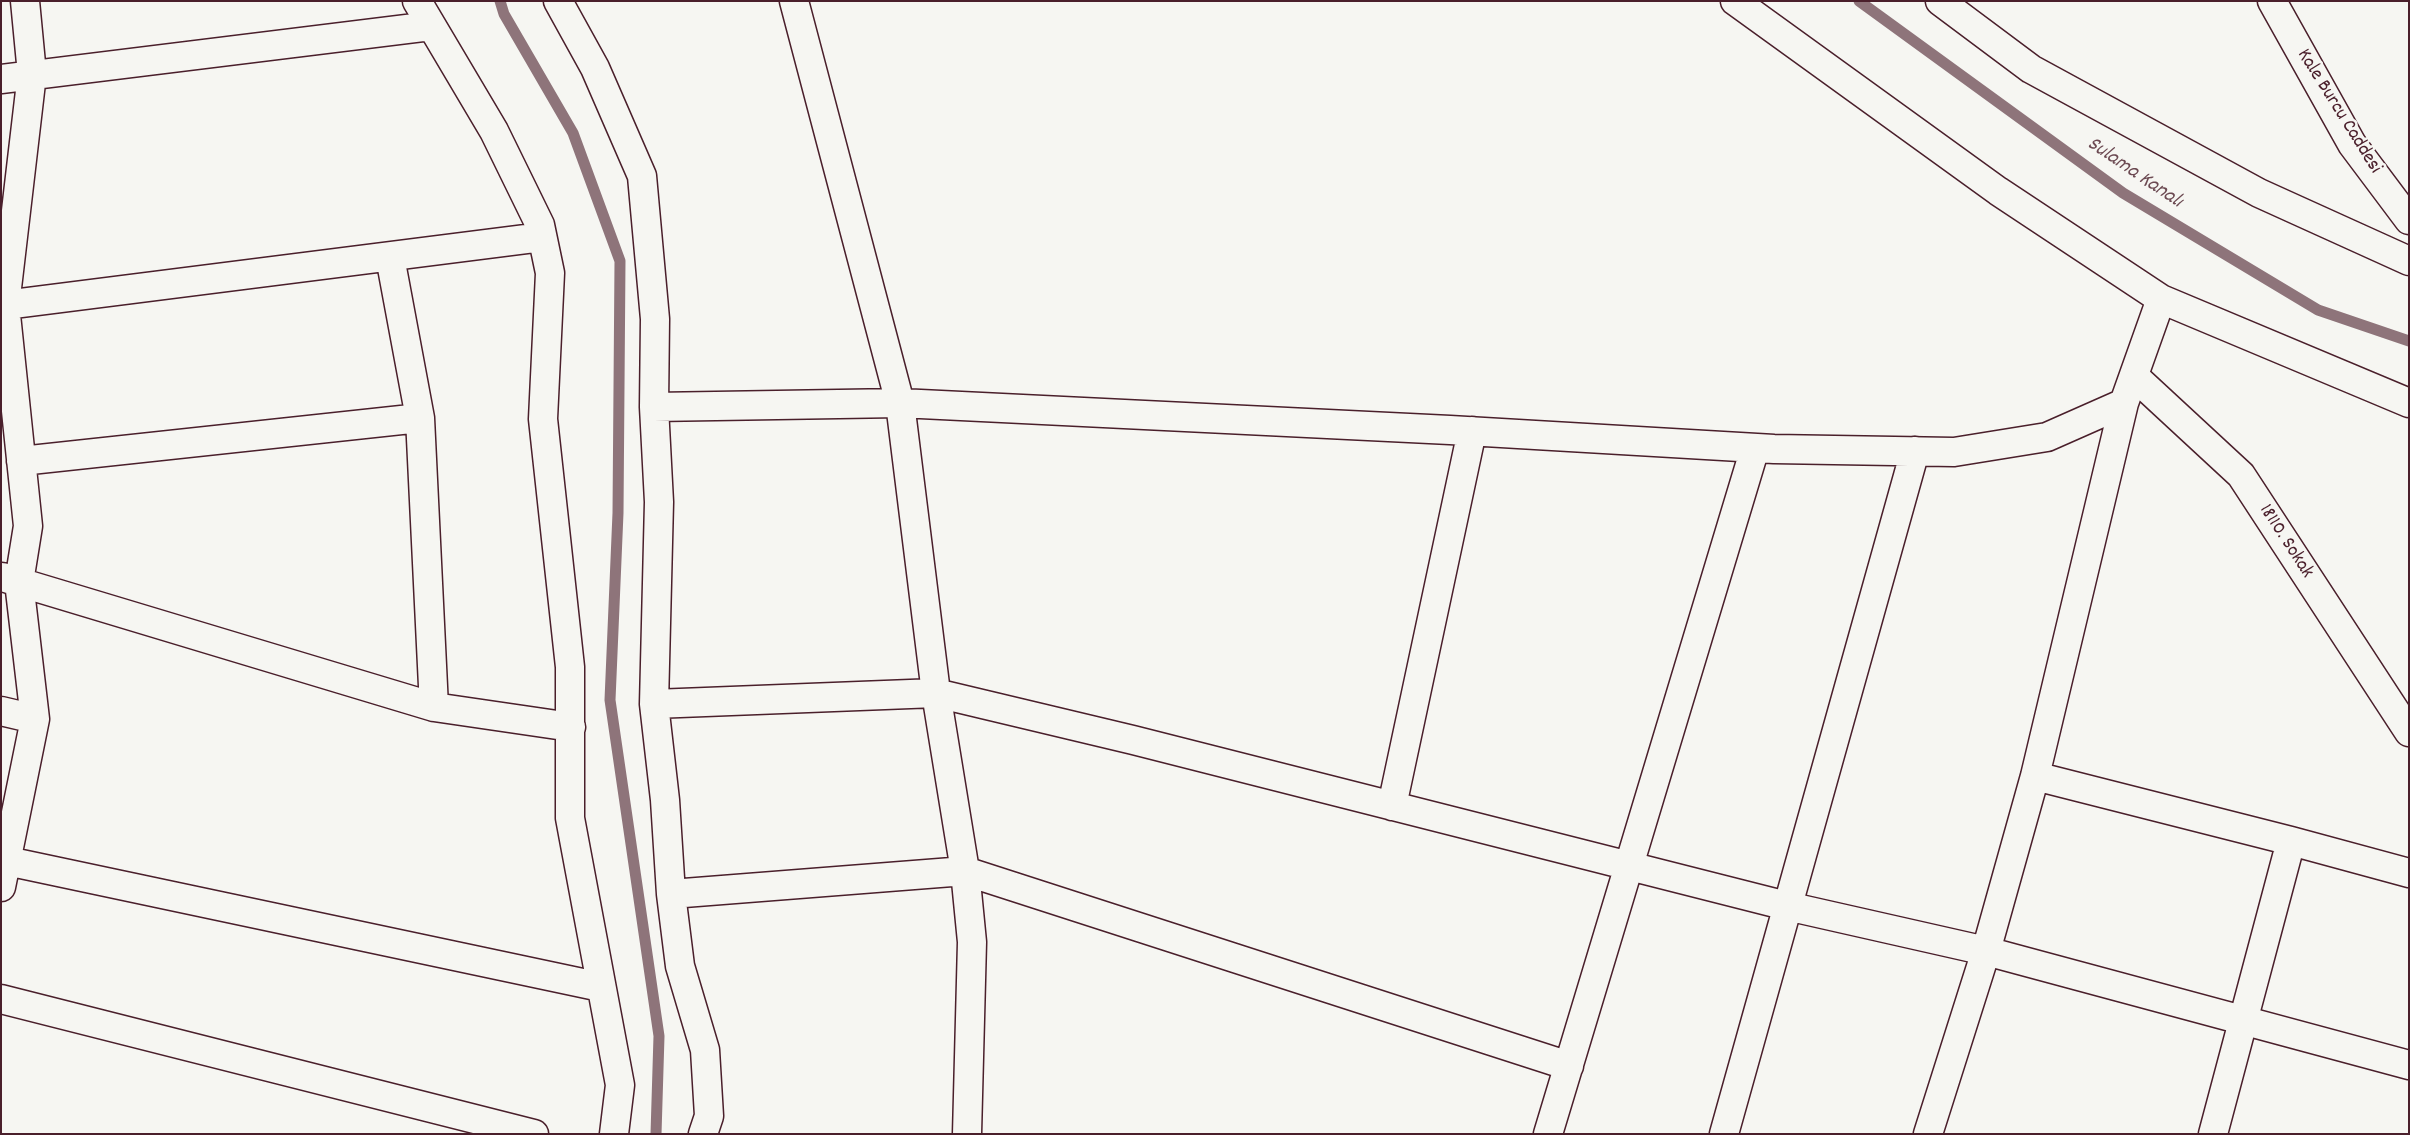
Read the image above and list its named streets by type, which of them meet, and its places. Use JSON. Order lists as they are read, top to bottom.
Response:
{
  "streets": {
    "street": ["Kale Burcu Caddesi", "18110. Sokak"]
  },
  "water": ["Sulama Kanalı"]
}
